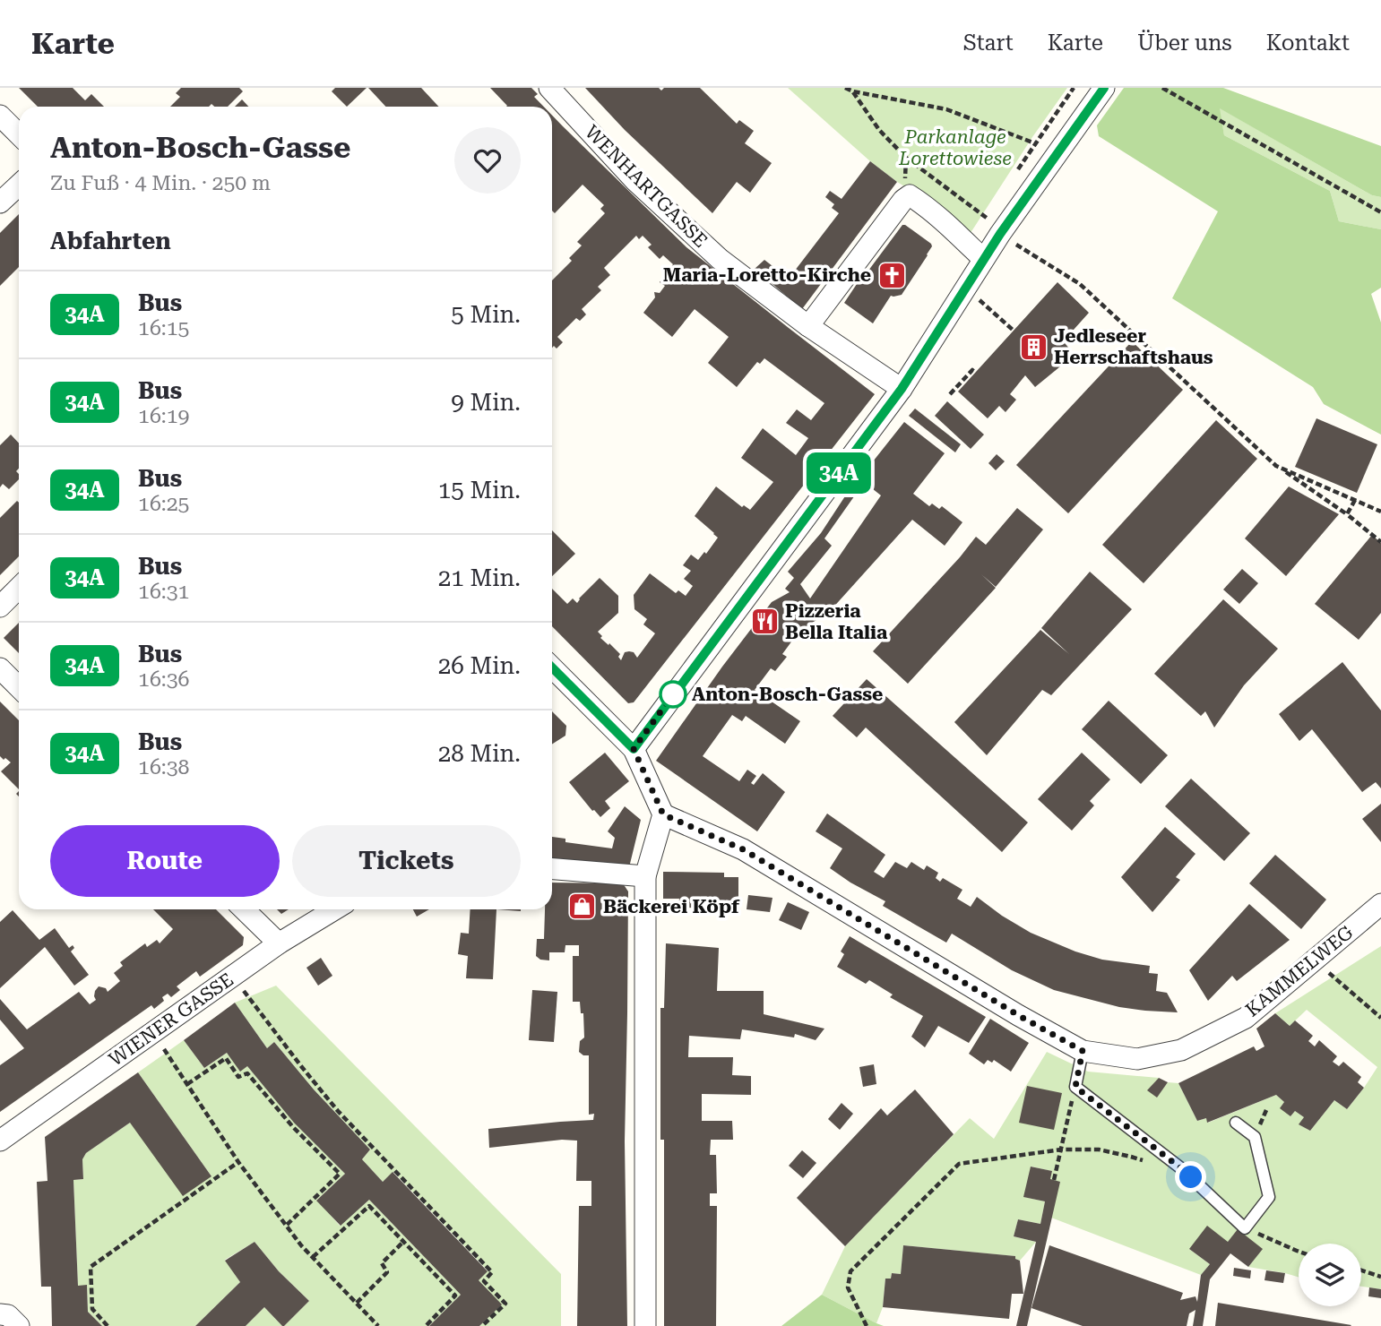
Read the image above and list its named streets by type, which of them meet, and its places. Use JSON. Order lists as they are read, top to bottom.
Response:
{
  "streets": {
    "street": ["WENHARTGASSE", "KAMMELWEG", "WIENER GASSE"]
  },
  "parks": ["Parkanlage Lorettowiese"],
  "places": {
    "church": ["Maria-Loretto-Kirche"],
    "building": ["Jedleseer Herrschaftshaus"],
    "restaurant": ["Pizzeria Bella Italia"],
    "other": ["Anton-Bosch-Gasse"],
    "shop": ["Bäckerei Köpf"]
  },
  "lines": ["bus line 34A"],
  "page": {
    "header": "Karte",
    "nav": [
      "Start",
      "Karte",
      "Über uns",
      "Kontakt"
    ],
    "on_map": "34A",
    "heading": [
      ["Anton-Bosch-Gasse", "Zu Fuß · 4 Min. · 250 m"],
      "Abfahrten"
    ],
    "list": [
      {
        "mark": "34A",
        "name": "Bus",
        "note": "16:15",
        "value": "5 Min."
      },
      {
        "mark": "34A",
        "name": "Bus",
        "note": "16:19",
        "value": "9 Min."
      },
      {
        "mark": "34A",
        "name": "Bus",
        "note": "16:25",
        "value": "15 Min."
      },
      {
        "mark": "34A",
        "name": "Bus",
        "note": "16:31",
        "value": "21 Min."
      },
      {
        "mark": "34A",
        "name": "Bus",
        "note": "16:36",
        "value": "26 Min."
      },
      {
        "mark": "34A",
        "name": "Bus",
        "note": "16:38",
        "value": "28 Min."
      }
    ],
    "buttons": ["Route", "Tickets"]
  }
}
